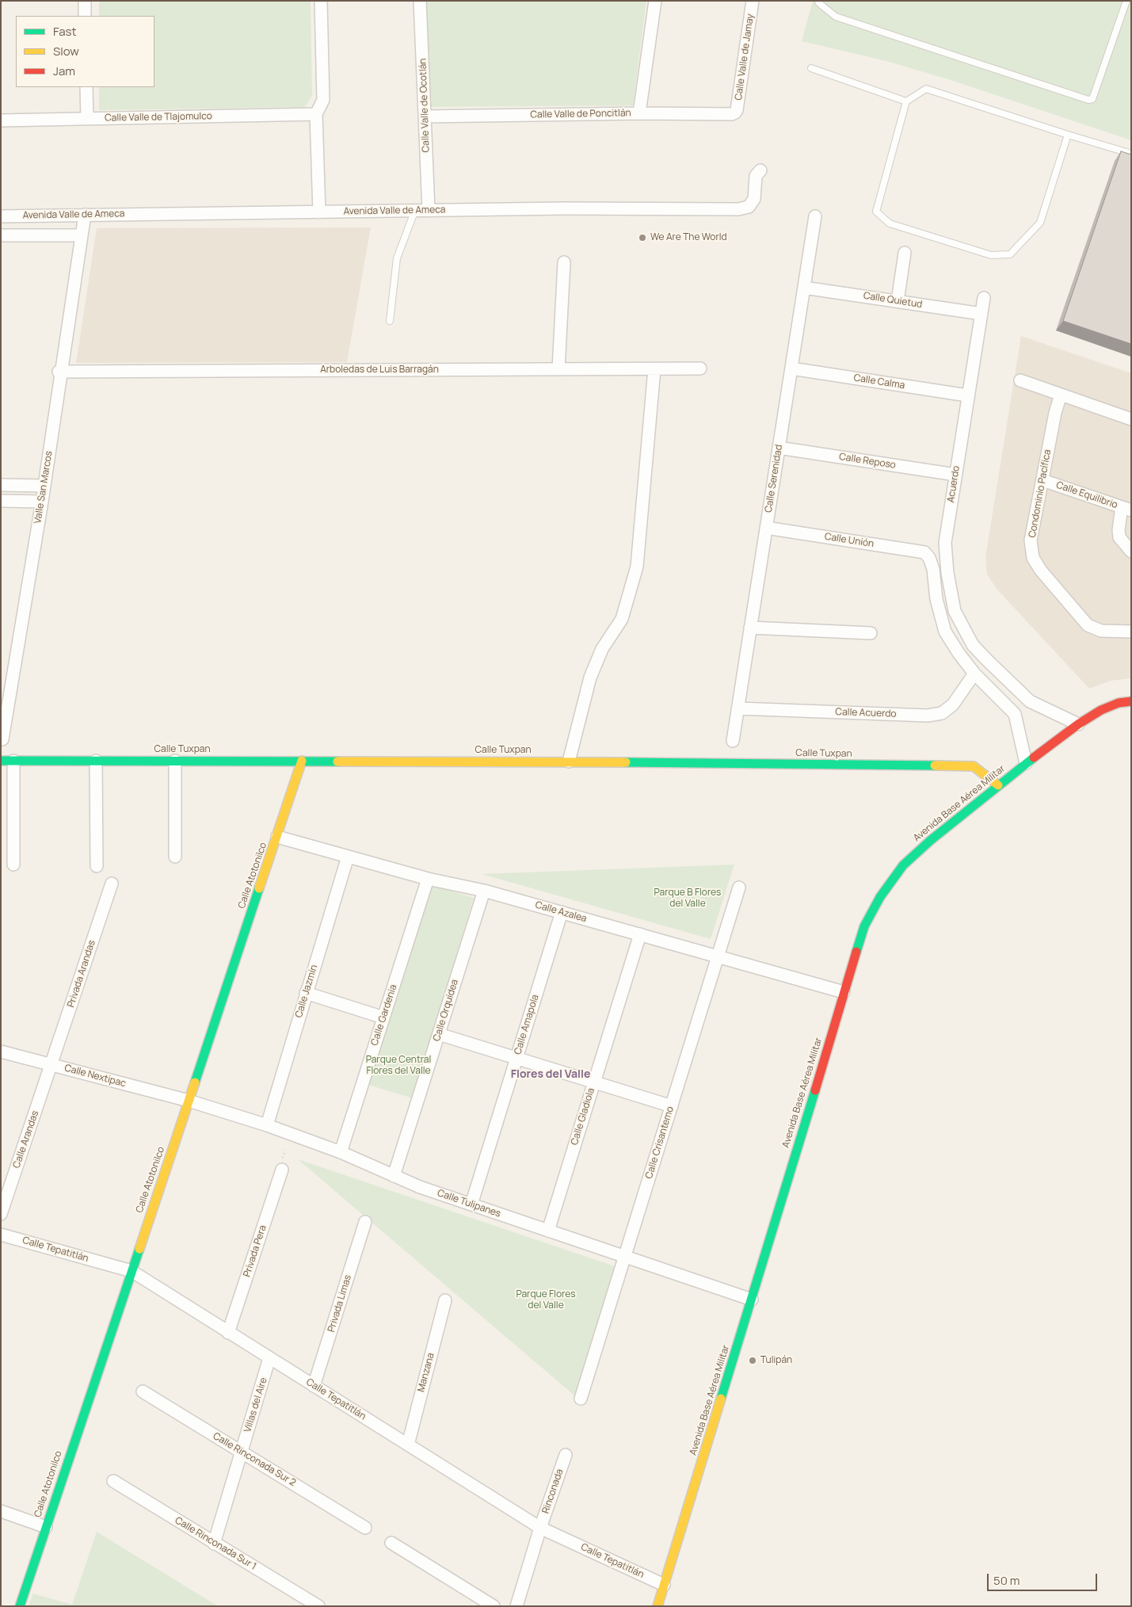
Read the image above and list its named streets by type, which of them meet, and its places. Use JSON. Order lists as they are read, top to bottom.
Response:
{
  "streets": {
    "street": [
      "Calle Valle de Jamay",
      "Calle Valle de Ocotlán",
      "Calle Valle de Poncitlán",
      "Calle Valle de Tlajomulco",
      "Avenida Valle de Ameca",
      "Calle Quietud",
      "Arboledas de Luis Barragán",
      "Calle Calma",
      "Calle Reposo",
      "Calle Serenidad",
      "Acuerdo",
      "Valle San Marcos",
      "Condominio Pacífica",
      "Calle Equilibrio",
      "Calle Unión",
      "Calle Acuerdo",
      "Calle Tuxpan",
      "Avenida Base Aérea Militar",
      "Calle Atotonilco",
      "Calle Azalea",
      "Privada Arandas",
      "Calle Jazmín",
      "Calle Orquídea",
      "Calle Gardenia",
      "Calle Amapola",
      "Calle Nextipac",
      "Calle Gladiola",
      "Calle Arandas",
      "Calle Crisantemo",
      "Calle Tulipanes",
      "Calle Tepatitlán",
      "Privada Pera",
      "Privada Limas",
      "Manzana",
      "Villas del Aire",
      "Calle Rinconada Sur 2",
      "Rinconada",
      "Calle Rinconada Sur 1"
    ]
  },
  "crossings": [
    ["Calle Valle de Jamay", "Calle Valle de Poncitlán"],
    ["Calle Valle de Ocotlán", "Calle Valle de Poncitlán"],
    ["Calle Valle de Ocotlán", "Avenida Valle de Ameca"],
    ["Avenida Valle de Ameca", "Valle San Marcos"],
    ["Calle Quietud", "Calle Serenidad"],
    ["Calle Quietud", "Acuerdo"],
    ["Arboledas de Luis Barragán", "Valle San Marcos"],
    ["Calle Calma", "Calle Serenidad"],
    ["Calle Calma", "Acuerdo"],
    ["Calle Reposo", "Calle Serenidad"],
    ["Calle Reposo", "Acuerdo"],
    ["Calle Serenidad", "Calle Unión"],
    ["Calle Serenidad", "Calle Acuerdo"],
    ["Acuerdo", "Avenida Base Aérea Militar"],
    ["Condominio Pacífica", "Calle Equilibrio"],
    ["Calle Tuxpan", "Avenida Base Aérea Militar"],
    ["Calle Tuxpan", "Calle Atotonilco"],
    ["Avenida Base Aérea Militar", "Calle Azalea"],
    ["Avenida Base Aérea Militar", "Calle Tulipanes"],
    ["Avenida Base Aérea Militar", "Calle Tepatitlán"],
    ["Calle Atotonilco", "Calle Azalea"],
    ["Calle Atotonilco", "Calle Nextipac"],
    ["Calle Atotonilco", "Calle Tulipanes"],
    ["Calle Atotonilco", "Calle Tepatitlán"],
    ["Calle Azalea", "Calle Jazmín"],
    ["Calle Azalea", "Calle Orquídea"],
    ["Calle Azalea", "Calle Gardenia"],
    ["Calle Azalea", "Calle Amapola"],
    ["Calle Azalea", "Calle Gladiola"],
    ["Calle Azalea", "Calle Crisantemo"],
    ["Privada Arandas", "Calle Nextipac"],
    ["Privada Arandas", "Calle Arandas"],
    ["Calle Jazmín", "Calle Tulipanes"],
    ["Calle Orquídea", "Calle Tulipanes"],
    ["Calle Gardenia", "Calle Tulipanes"],
    ["Calle Amapola", "Calle Tulipanes"],
    ["Calle Nextipac", "Calle Arandas"],
    ["Calle Nextipac", "Calle Tulipanes"],
    ["Calle Gladiola", "Calle Tulipanes"],
    ["Calle Crisantemo", "Calle Tulipanes"],
    ["Calle Tepatitlán", "Privada Pera"],
    ["Calle Tepatitlán", "Privada Limas"],
    ["Calle Tepatitlán", "Manzana"],
    ["Calle Tepatitlán", "Villas del Aire"],
    ["Calle Tepatitlán", "Rinconada"],
    ["Villas del Aire", "Calle Rinconada Sur 2"],
    ["Villas del Aire", "Calle Rinconada Sur 1"]
  ],
  "districts": ["Flores del Valle"],
  "parks": ["Parque B Flores del Valle", "Parque Central Flores del Valle", "Parque Flores del Valle"],
  "places": ["We Are The World", "Tulipán"],
  "legend": ["Fast", "Slow", "Jam"],
  "scale_bar": "50 m"
}
